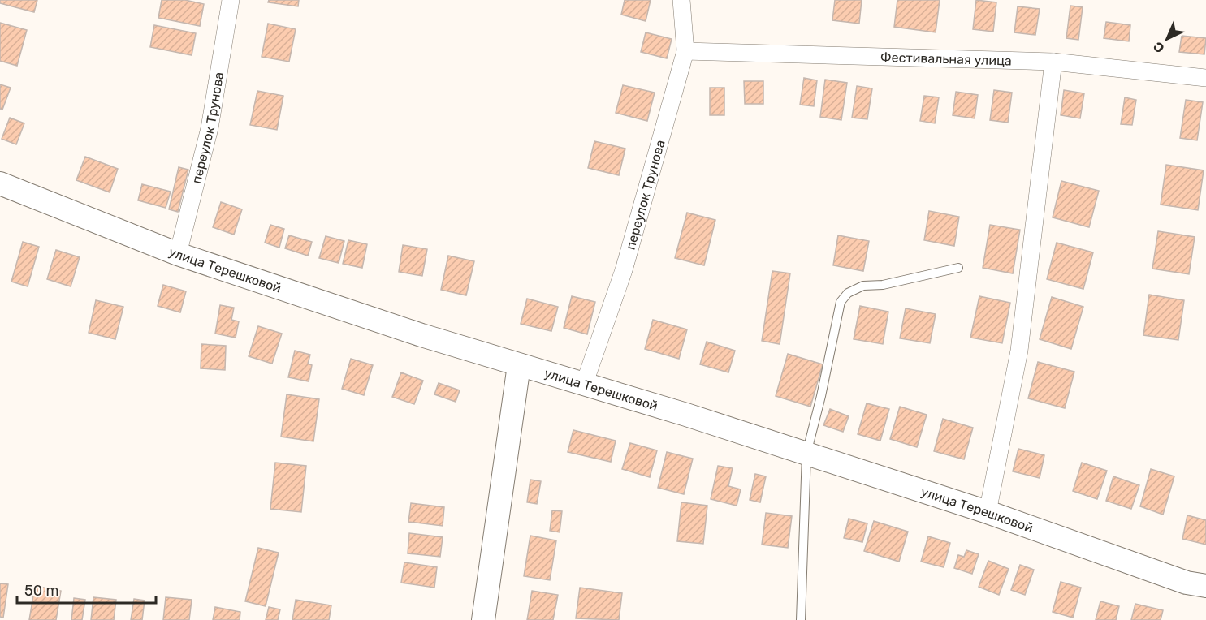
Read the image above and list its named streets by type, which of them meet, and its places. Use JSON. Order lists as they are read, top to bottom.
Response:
{
  "streets": {
    "street": ["Фестивальная улица", "переулок Трунова", "улица Терешковой"]
  },
  "crossings": [
    ["Фестивальная улица", "переулок Трунова"],
    ["переулок Трунова", "улица Терешковой"]
  ],
  "scale_bar": "50 m",
  "north": "bottom left"
}
